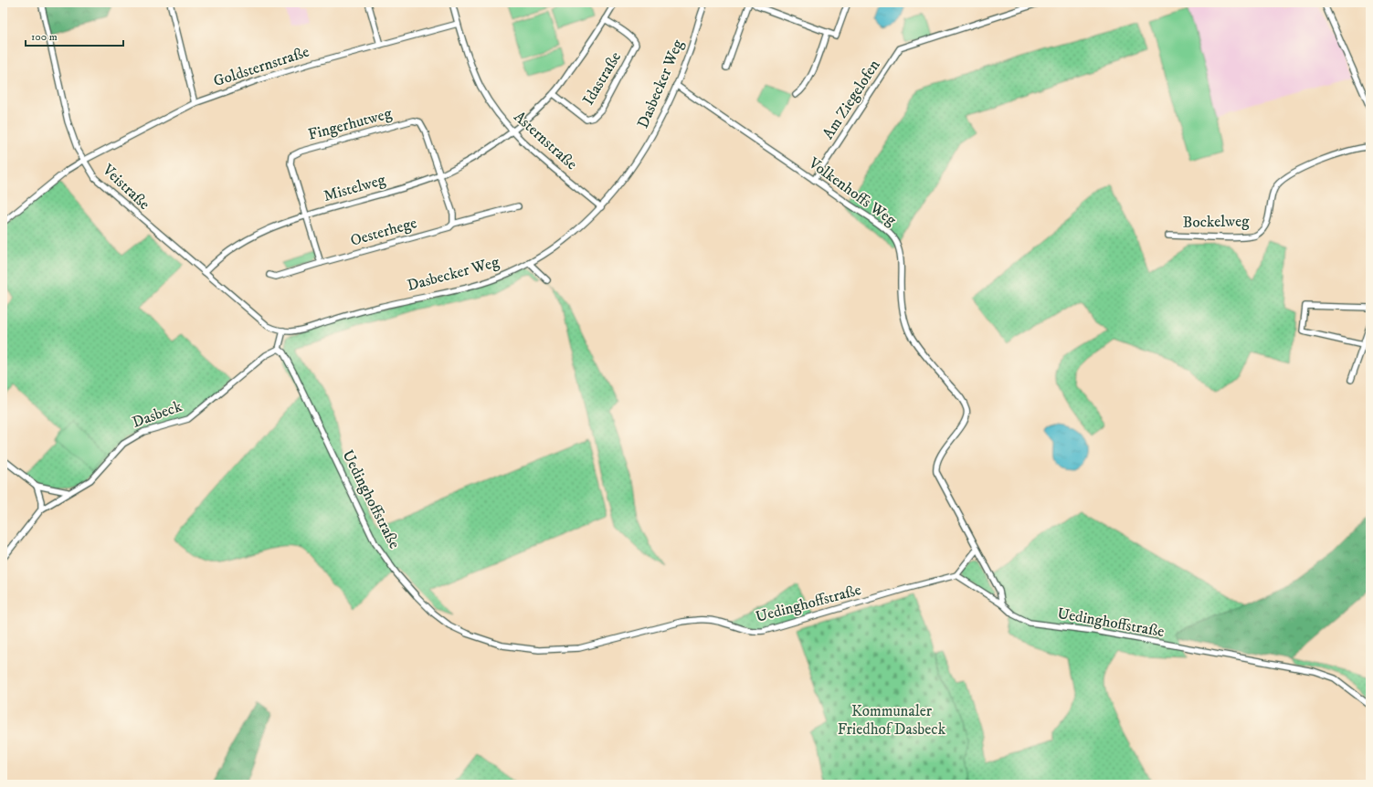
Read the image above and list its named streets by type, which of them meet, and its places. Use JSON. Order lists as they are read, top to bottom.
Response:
{
  "streets": {
    "street": [
      "Goldsternstraße",
      "Idastraße",
      "Dasbecker Weg",
      "Am Ziegelofen",
      "Fingerhutweg",
      "Asternstraße",
      "Veistraße",
      "Mistelweg",
      "Volkenhoffs Weg",
      "Bockelweg",
      "Oesterhege",
      "Dasbeck",
      "Uedinghoffstraße"
    ]
  },
  "crossings": [
    ["Goldsternstraße", "Asternstraße"],
    ["Goldsternstraße", "Veistraße"],
    ["Idastraße", "Mistelweg"],
    ["Dasbecker Weg", "Asternstraße"],
    ["Dasbecker Weg", "Veistraße"],
    ["Dasbecker Weg", "Volkenhoffs Weg"],
    ["Am Ziegelofen", "Volkenhoffs Weg"],
    ["Fingerhutweg", "Mistelweg"],
    ["Asternstraße", "Mistelweg"],
    ["Veistraße", "Mistelweg"],
    ["Dasbeck", "Uedinghoffstraße"]
  ],
  "parks": ["Kommunaler Friedhof Dasbeck"],
  "scale_bar": "100 m"
}
